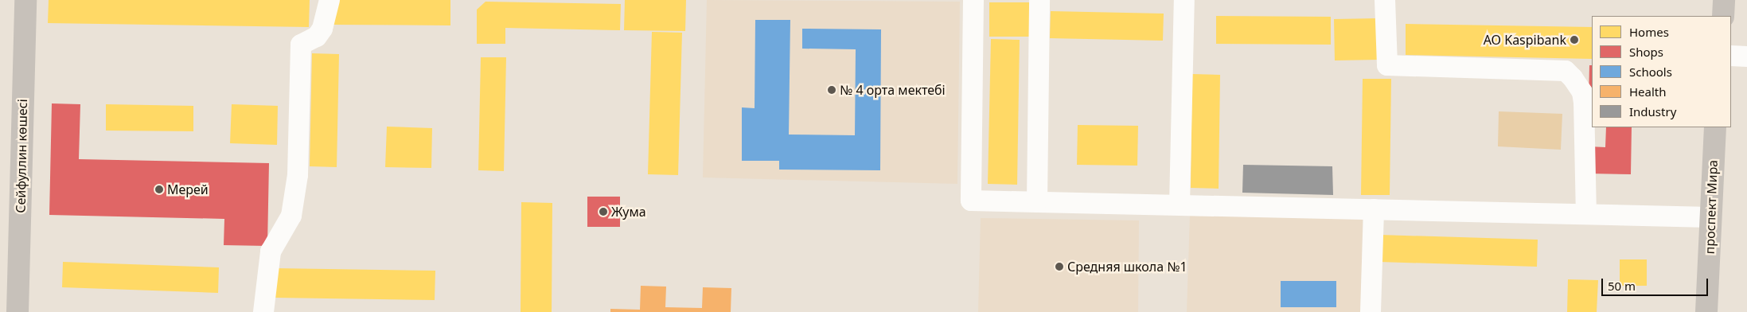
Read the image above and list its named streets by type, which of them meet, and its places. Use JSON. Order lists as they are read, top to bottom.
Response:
{
  "streets": {
    "main road": ["Сейфуллин көшесі", "проспект Мира"]
  },
  "places": [
    "AO Kaspibank",
    "№ 4 орта мектебі",
    "Мерей",
    "Жума",
    "Средняя школа №1"
  ],
  "legend": [
    "Homes",
    "Shops",
    "Schools",
    "Health",
    "Industry"
  ],
  "scale_bar": "50 m"
}
